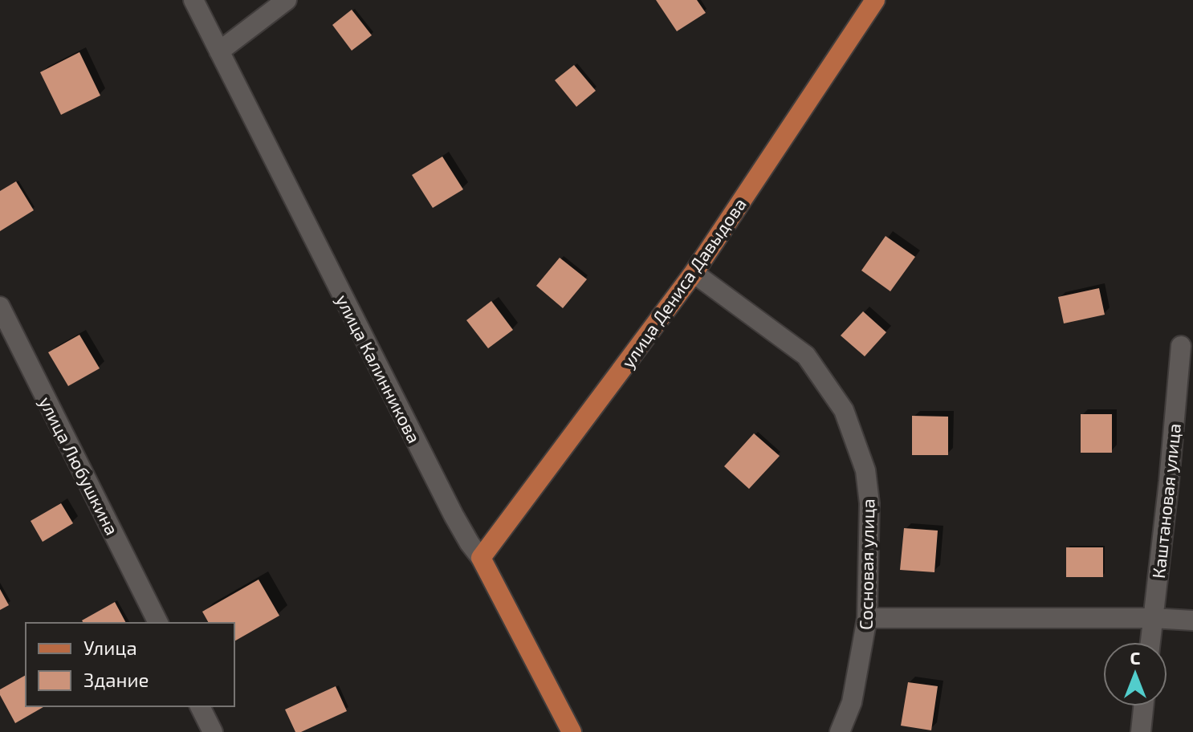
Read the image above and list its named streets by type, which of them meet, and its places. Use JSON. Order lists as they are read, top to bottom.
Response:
{
  "streets": {
    "main road": ["улица Дениса Давыдова", "улица Калинникова"],
    "street": ["улица Любушкина", "Каштановая улица", "Сосновая улица"]
  },
  "crossings": [
    ["улица Дениса Давыдова", "улица Калинникова"],
    ["улица Дениса Давыдова", "Сосновая улица"]
  ],
  "legend": ["Улица", "Здание"],
  "north": "top"
}
